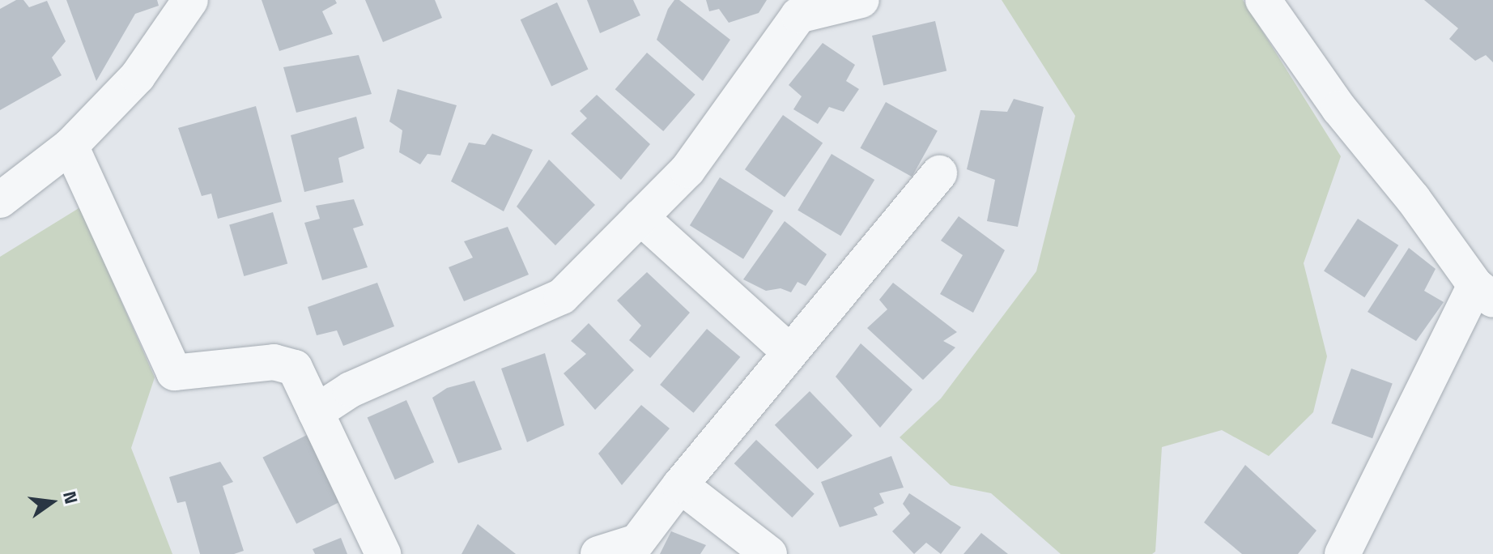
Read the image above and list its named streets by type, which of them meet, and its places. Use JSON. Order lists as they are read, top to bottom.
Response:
{
  "north": "right"
}
